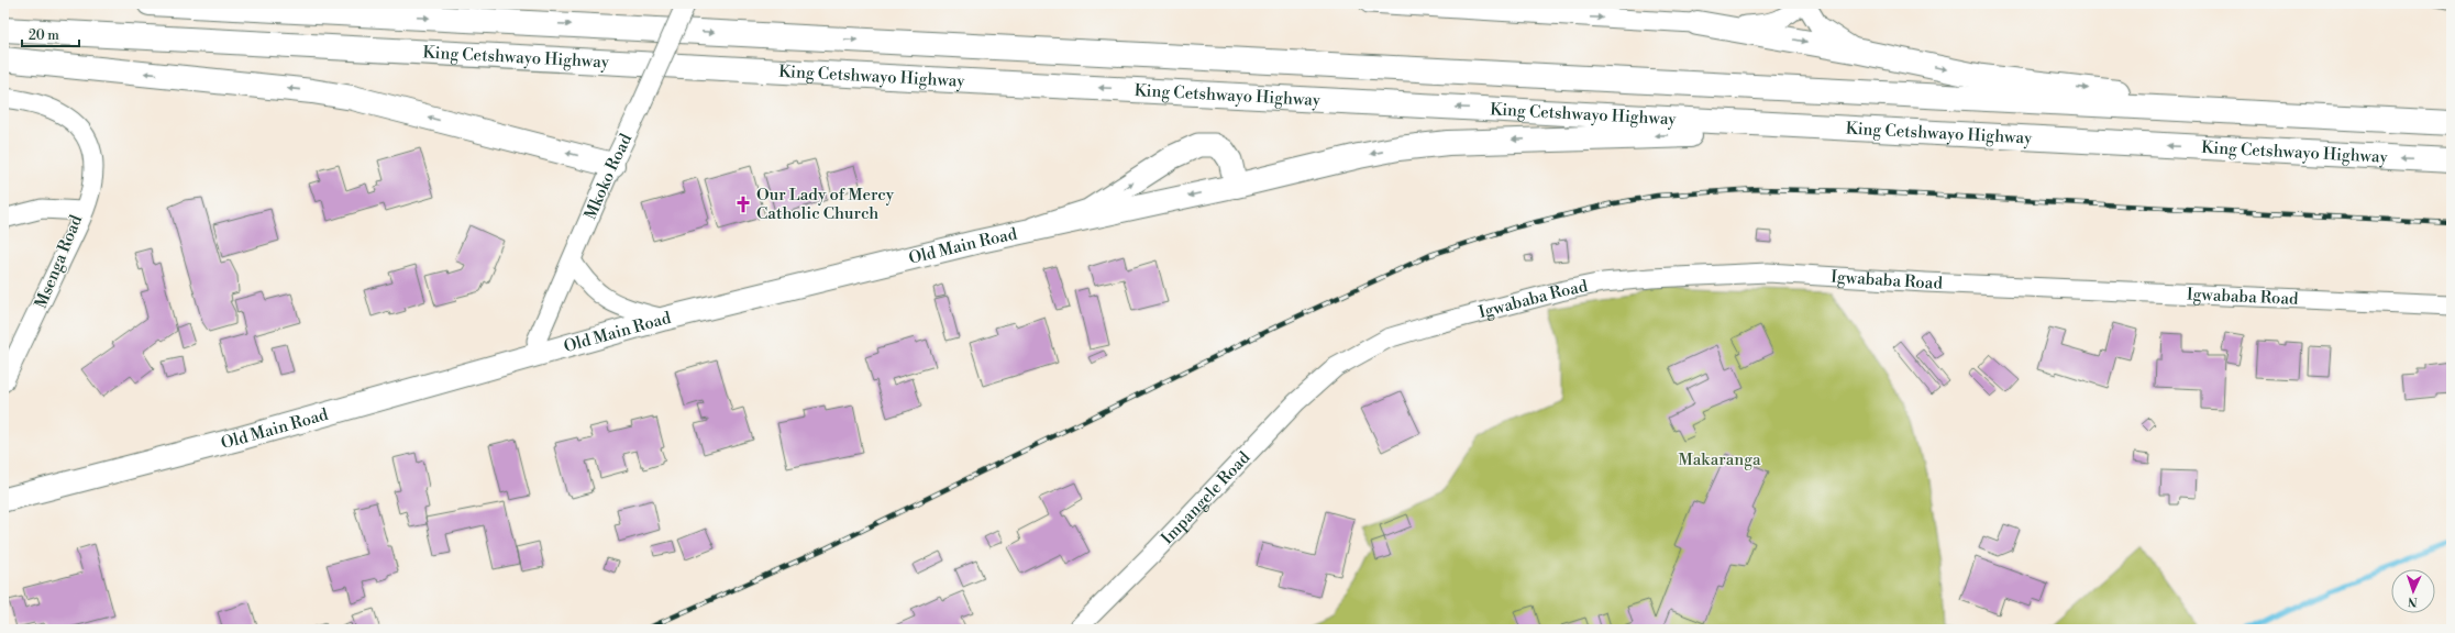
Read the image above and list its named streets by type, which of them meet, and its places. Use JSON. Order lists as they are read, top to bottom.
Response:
{
  "streets": {
    "highway": ["King Cetshwayo Highway"],
    "street": [
      "Mkoko Road",
      "Old Main Road",
      "Msenga Road",
      "Igwababa Road",
      "Impangele Road"
    ]
  },
  "crossings": [
    ["Mkoko Road", "Old Main Road"],
    ["Igwababa Road", "Impangele Road"]
  ],
  "parks": ["Makaranga"],
  "places": {
    "church": ["Our Lady of Mercy Catholic Church"]
  },
  "scale_bar": "20 m",
  "north": "bottom"
}
